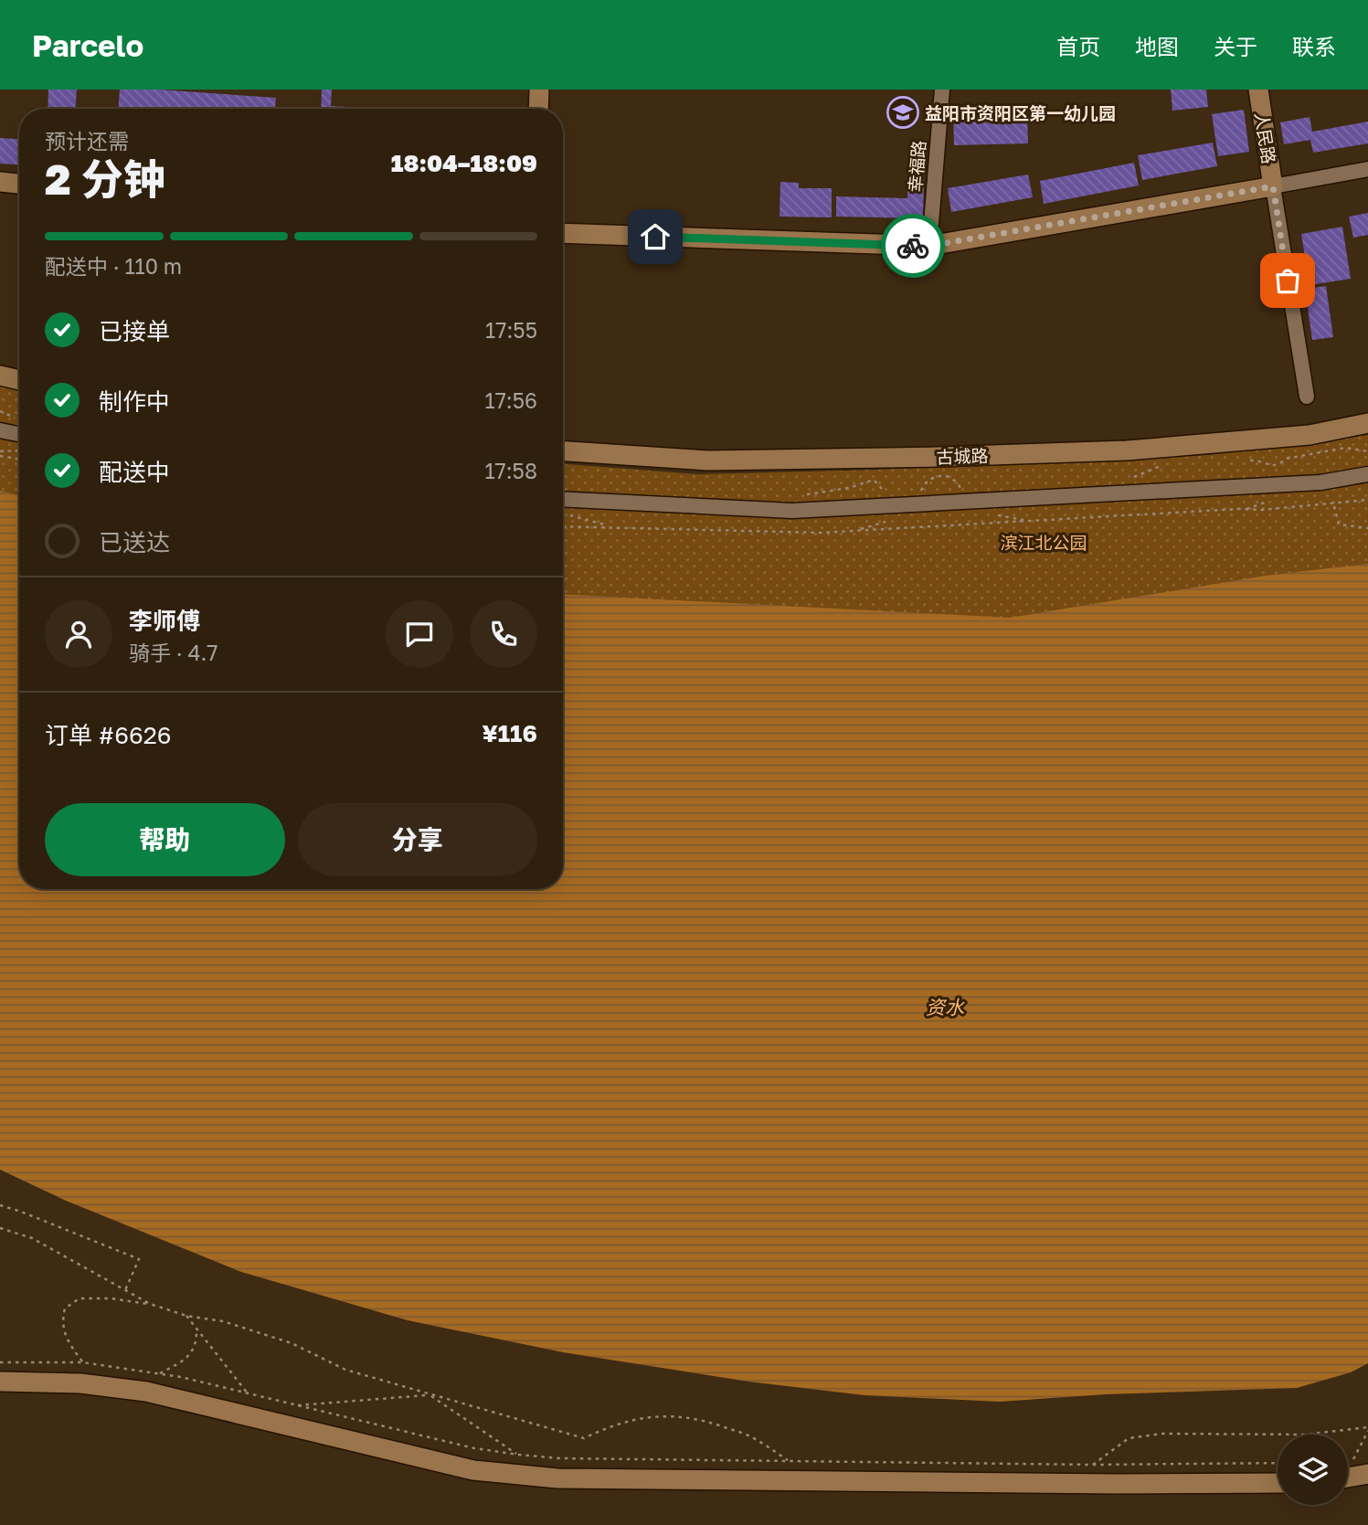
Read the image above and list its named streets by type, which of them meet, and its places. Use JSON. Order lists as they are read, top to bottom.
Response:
{
  "streets": {
    "street": ["人民路", "幸福路", "古城路"]
  },
  "water": ["资水"],
  "parks": ["滨江北公园"],
  "places": {
    "school or university": ["益阳市资阳区第一幼儿园"]
  },
  "page": {
    "header": "Parcelo",
    "nav": [
      "首页",
      "地图",
      "关于",
      "联系"
    ],
    "heading": ["2 分钟", "预计还需", "18:04–18:09"],
    "panel": [
      "李师傅",
      "骑手 · 4.7",
      "订单 #6626",
      "¥116"
    ],
    "bar": "配送中 · 110 m",
    "list": [
      ["已接单", "17:55"],
      ["制作中", "17:56"],
      ["配送中", "17:58"],
      "已送达"
    ],
    "buttons": ["帮助", "分享"]
  }
}
